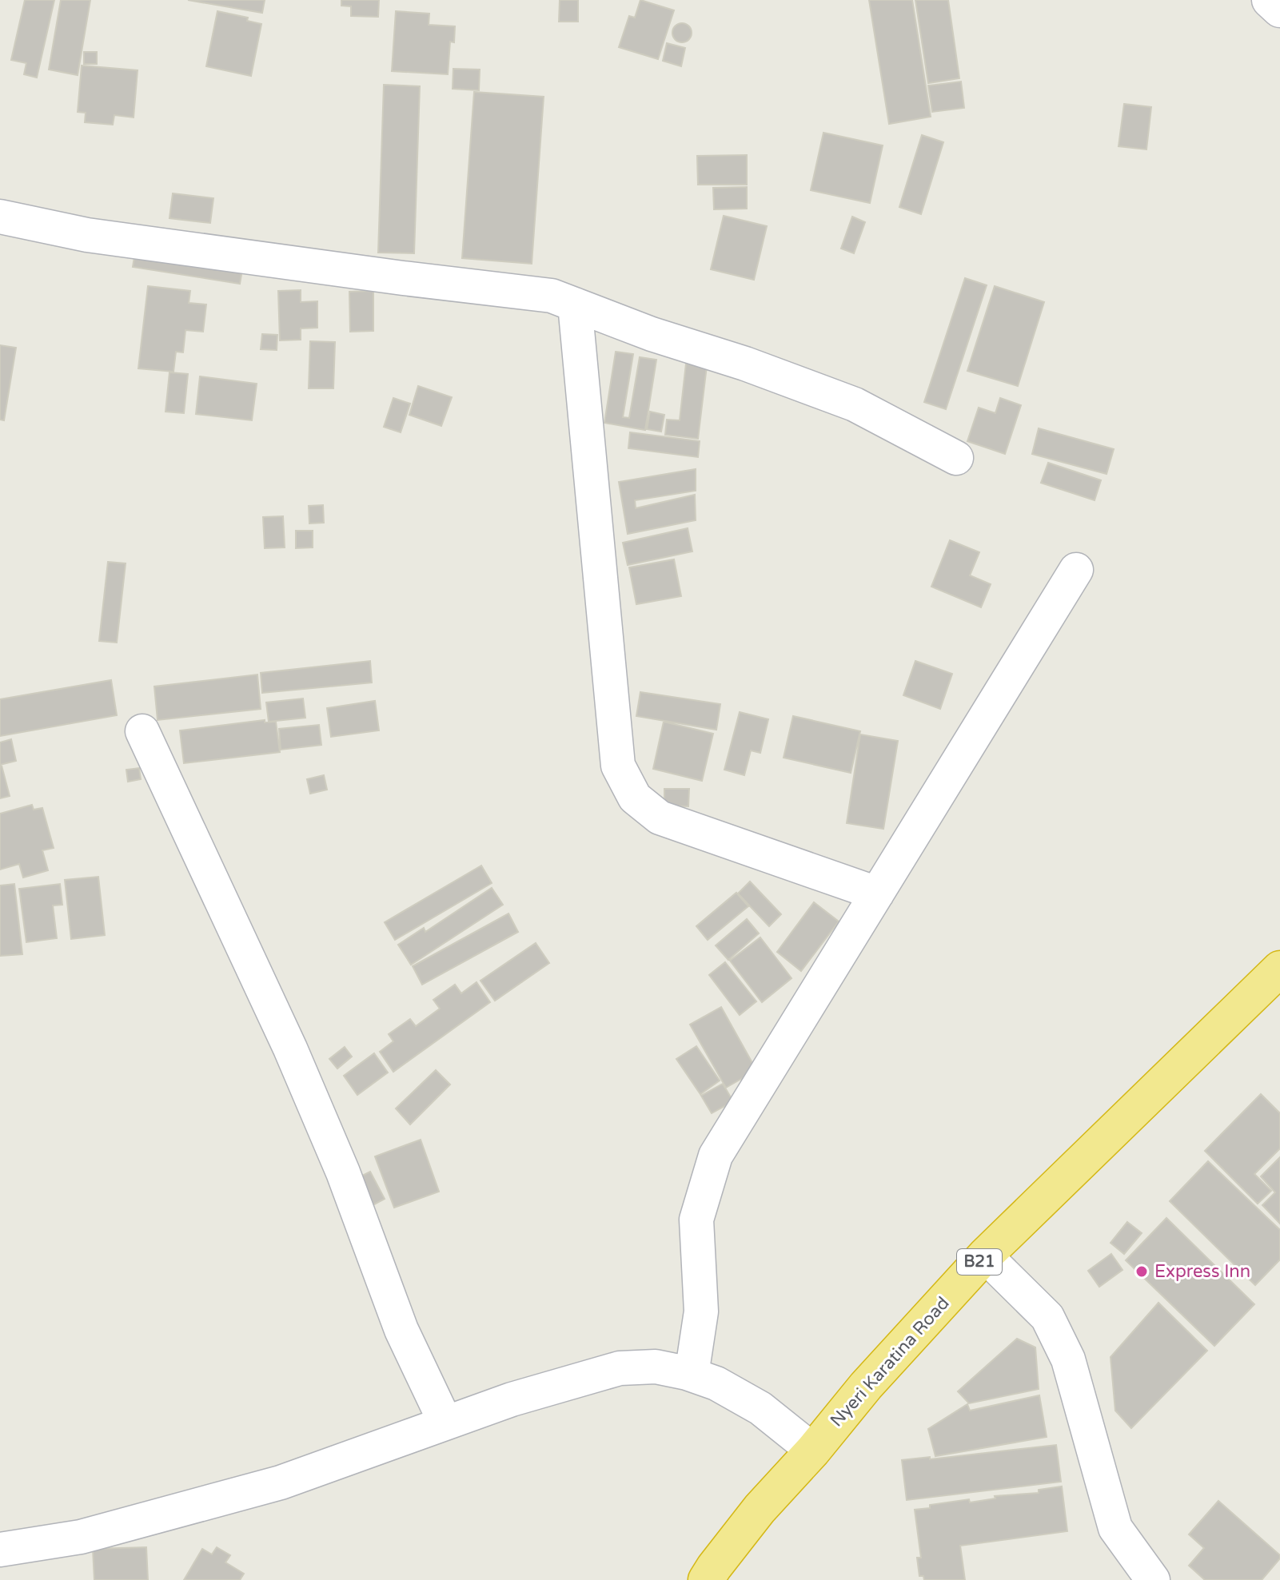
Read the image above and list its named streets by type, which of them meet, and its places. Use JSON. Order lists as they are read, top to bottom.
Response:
{
  "streets": {
    "highway": ["B21", "Nyeri Karatina Road"]
  },
  "places": ["Express Inn"]
}
